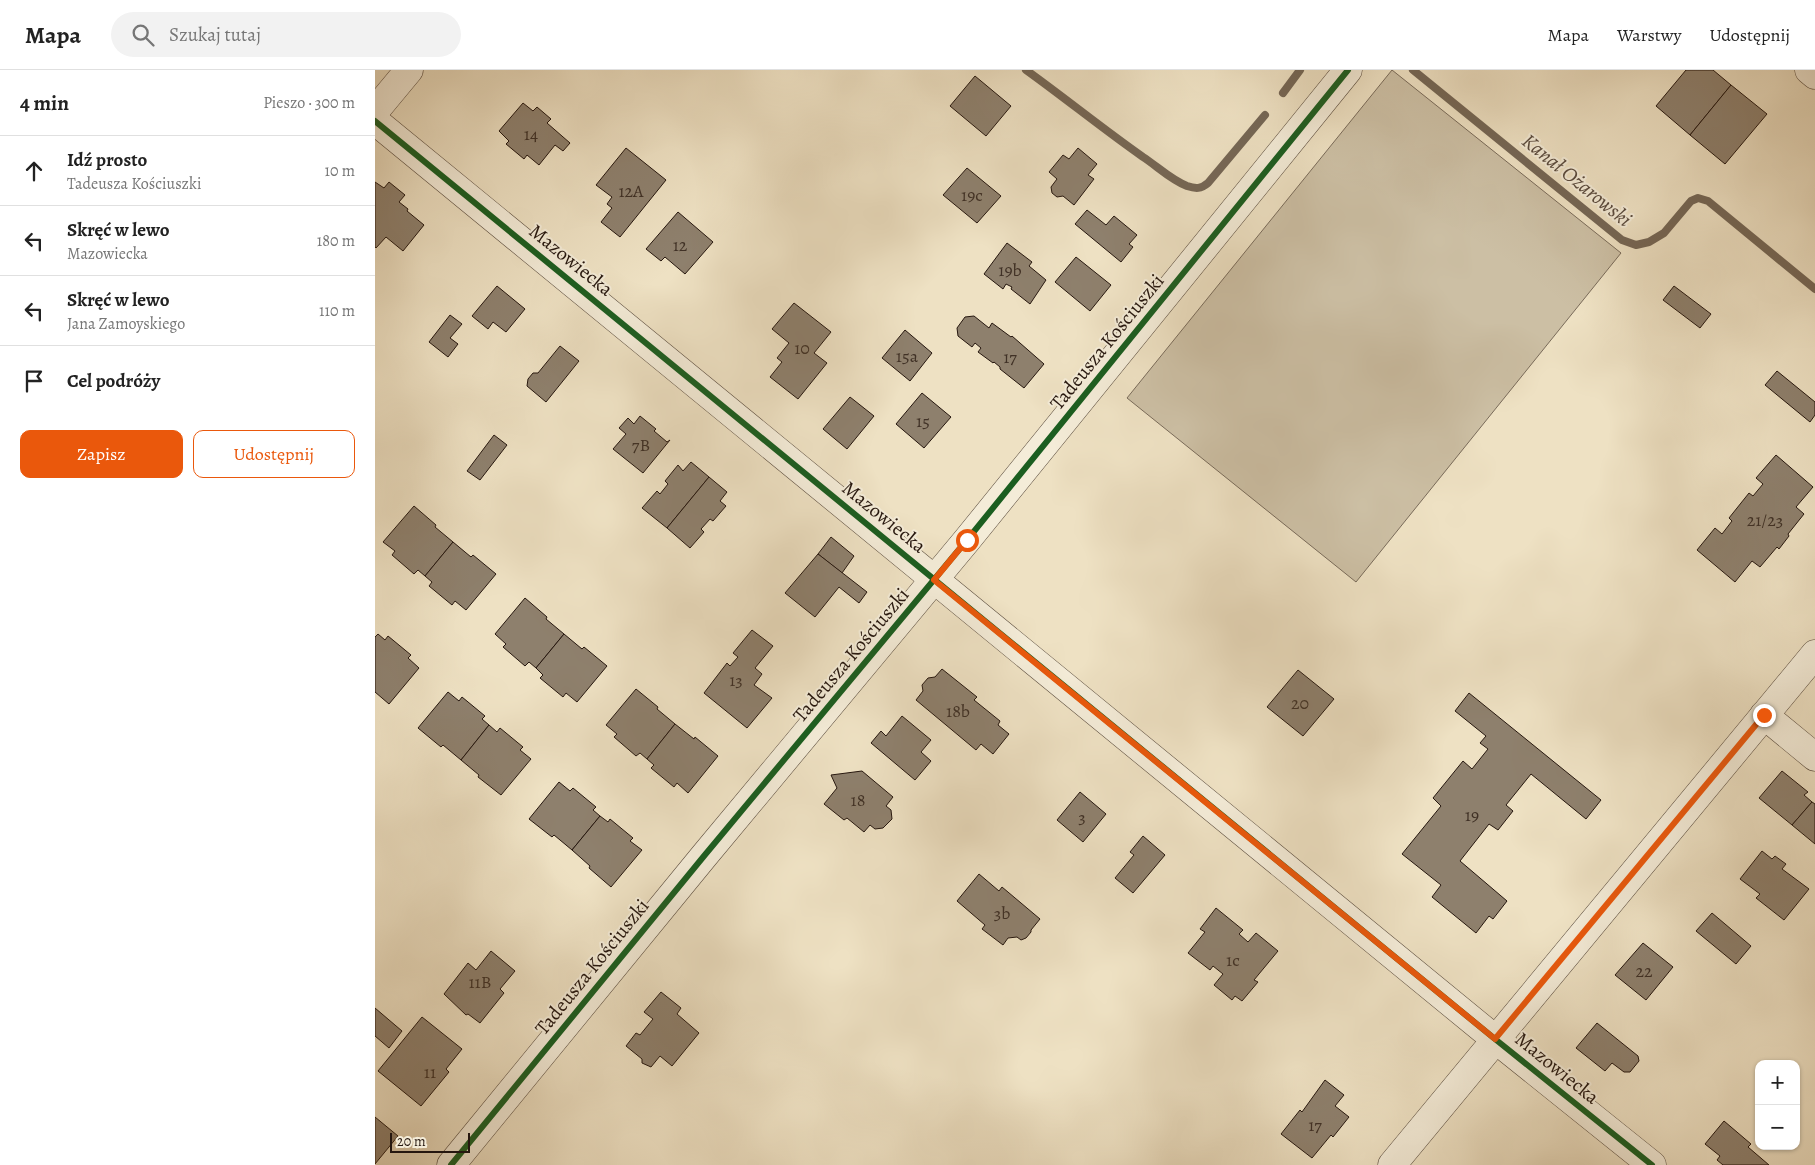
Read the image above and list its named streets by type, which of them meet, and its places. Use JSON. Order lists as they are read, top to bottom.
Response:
{
  "streets": {
    "street": ["Mazowiecka", "Tadeusza Kościuszki"]
  },
  "crossings": [
    ["Mazowiecka", "Tadeusza Kościuszki"]
  ],
  "water": ["Kanał Ożarowski"],
  "house_numbers": [
    "14",
    "12A",
    "19c",
    "12",
    "19b",
    "10",
    "15a",
    "17",
    "15",
    "7B",
    "21/23",
    "13",
    "20",
    "18b",
    "18",
    "19",
    "3",
    "3b",
    "1c",
    "22",
    "11B",
    "11",
    "17"
  ],
  "scale_bar": "20 m",
  "page": {
    "header": "Mapa",
    "search": "Szukaj tutaj",
    "nav": ["Mapa", "Warstwy", "Udostępnij"],
    "heading": ["4 min", "Pieszo · 300 m"],
    "list": [
      ["Idź prosto", "Tadeusza Kościuszki", "10 m"],
      ["Skręć w lewo", "Mazowiecka", "180 m"],
      ["Skręć w lewo", "Jana Zamoyskiego", "110 m"],
      "Cel podróży"
    ],
    "buttons": ["Zapisz", "Udostępnij"],
    "map_buttons": ["+", "−"],
    "scale": "20 m"
  }
}
